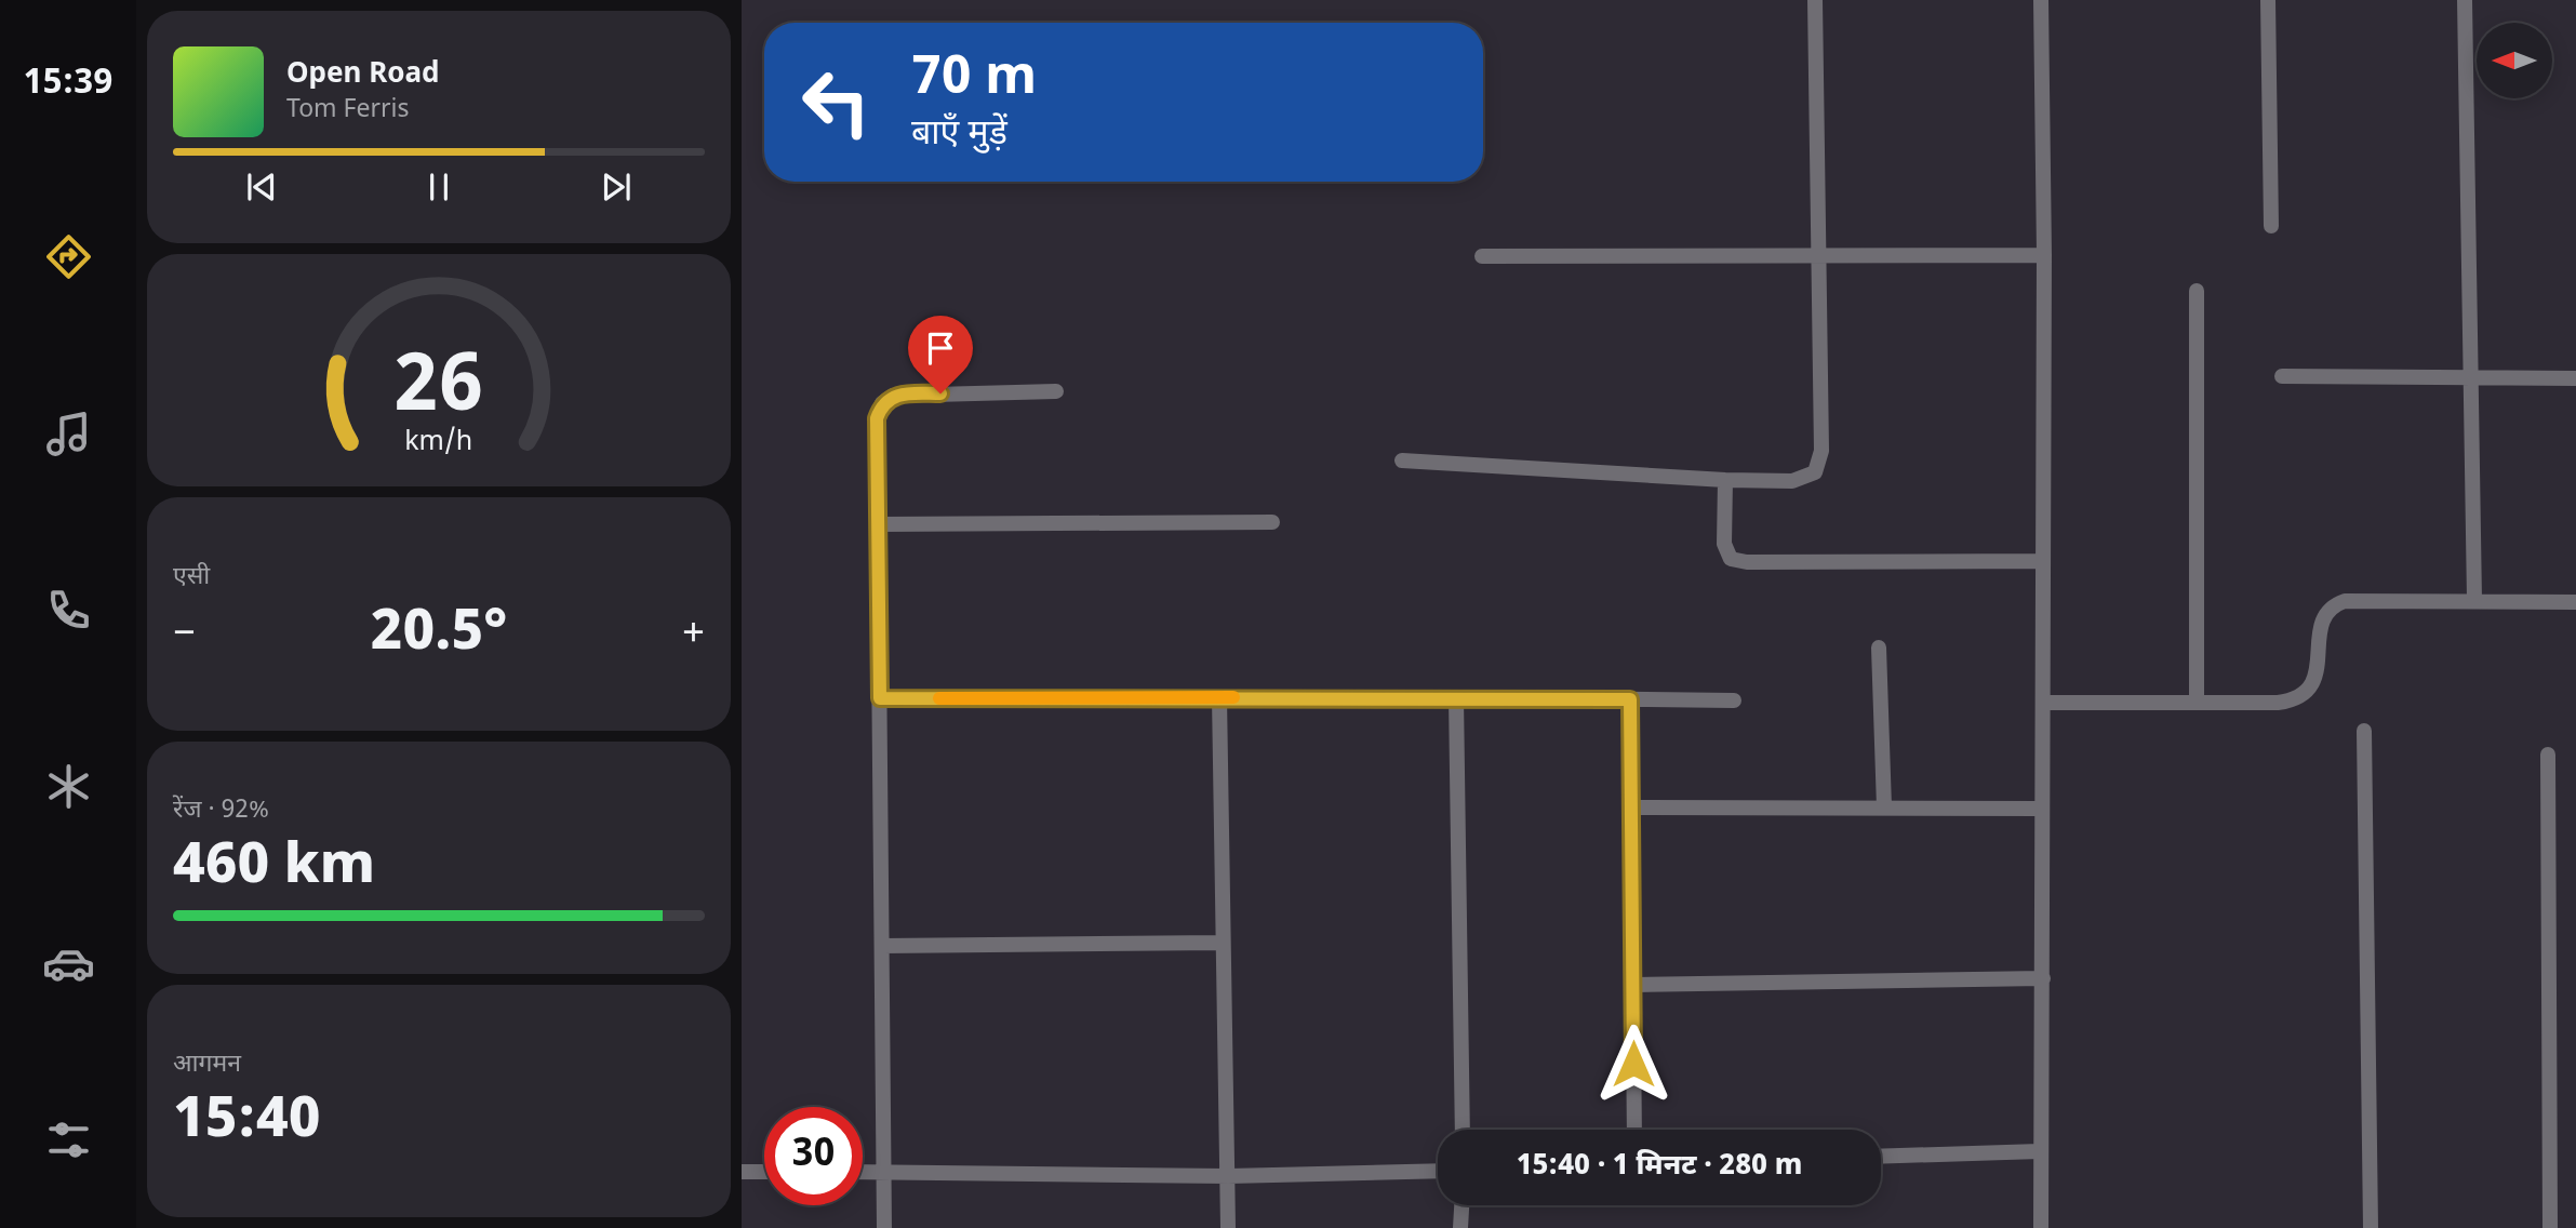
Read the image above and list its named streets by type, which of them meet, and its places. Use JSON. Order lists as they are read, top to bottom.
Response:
{
  "north": "left",
  "page": {
    "tabs": "15:39",
    "turn": ["70 m", "बाएँ मुड़ें"],
    "song": ["Open Road", "Tom Ferris"],
    "tile": [
      "एसी",
      ["रेंज · 92%", "460 km"],
      ["आगमन", "15:40"]
    ],
    "heat": ["−", "20.5°", "+"],
    "limit": "30",
    "trip": "15:40 · 1 मिनट · 280 m",
    "gauge": ["26", "km/h"]
  }
}
